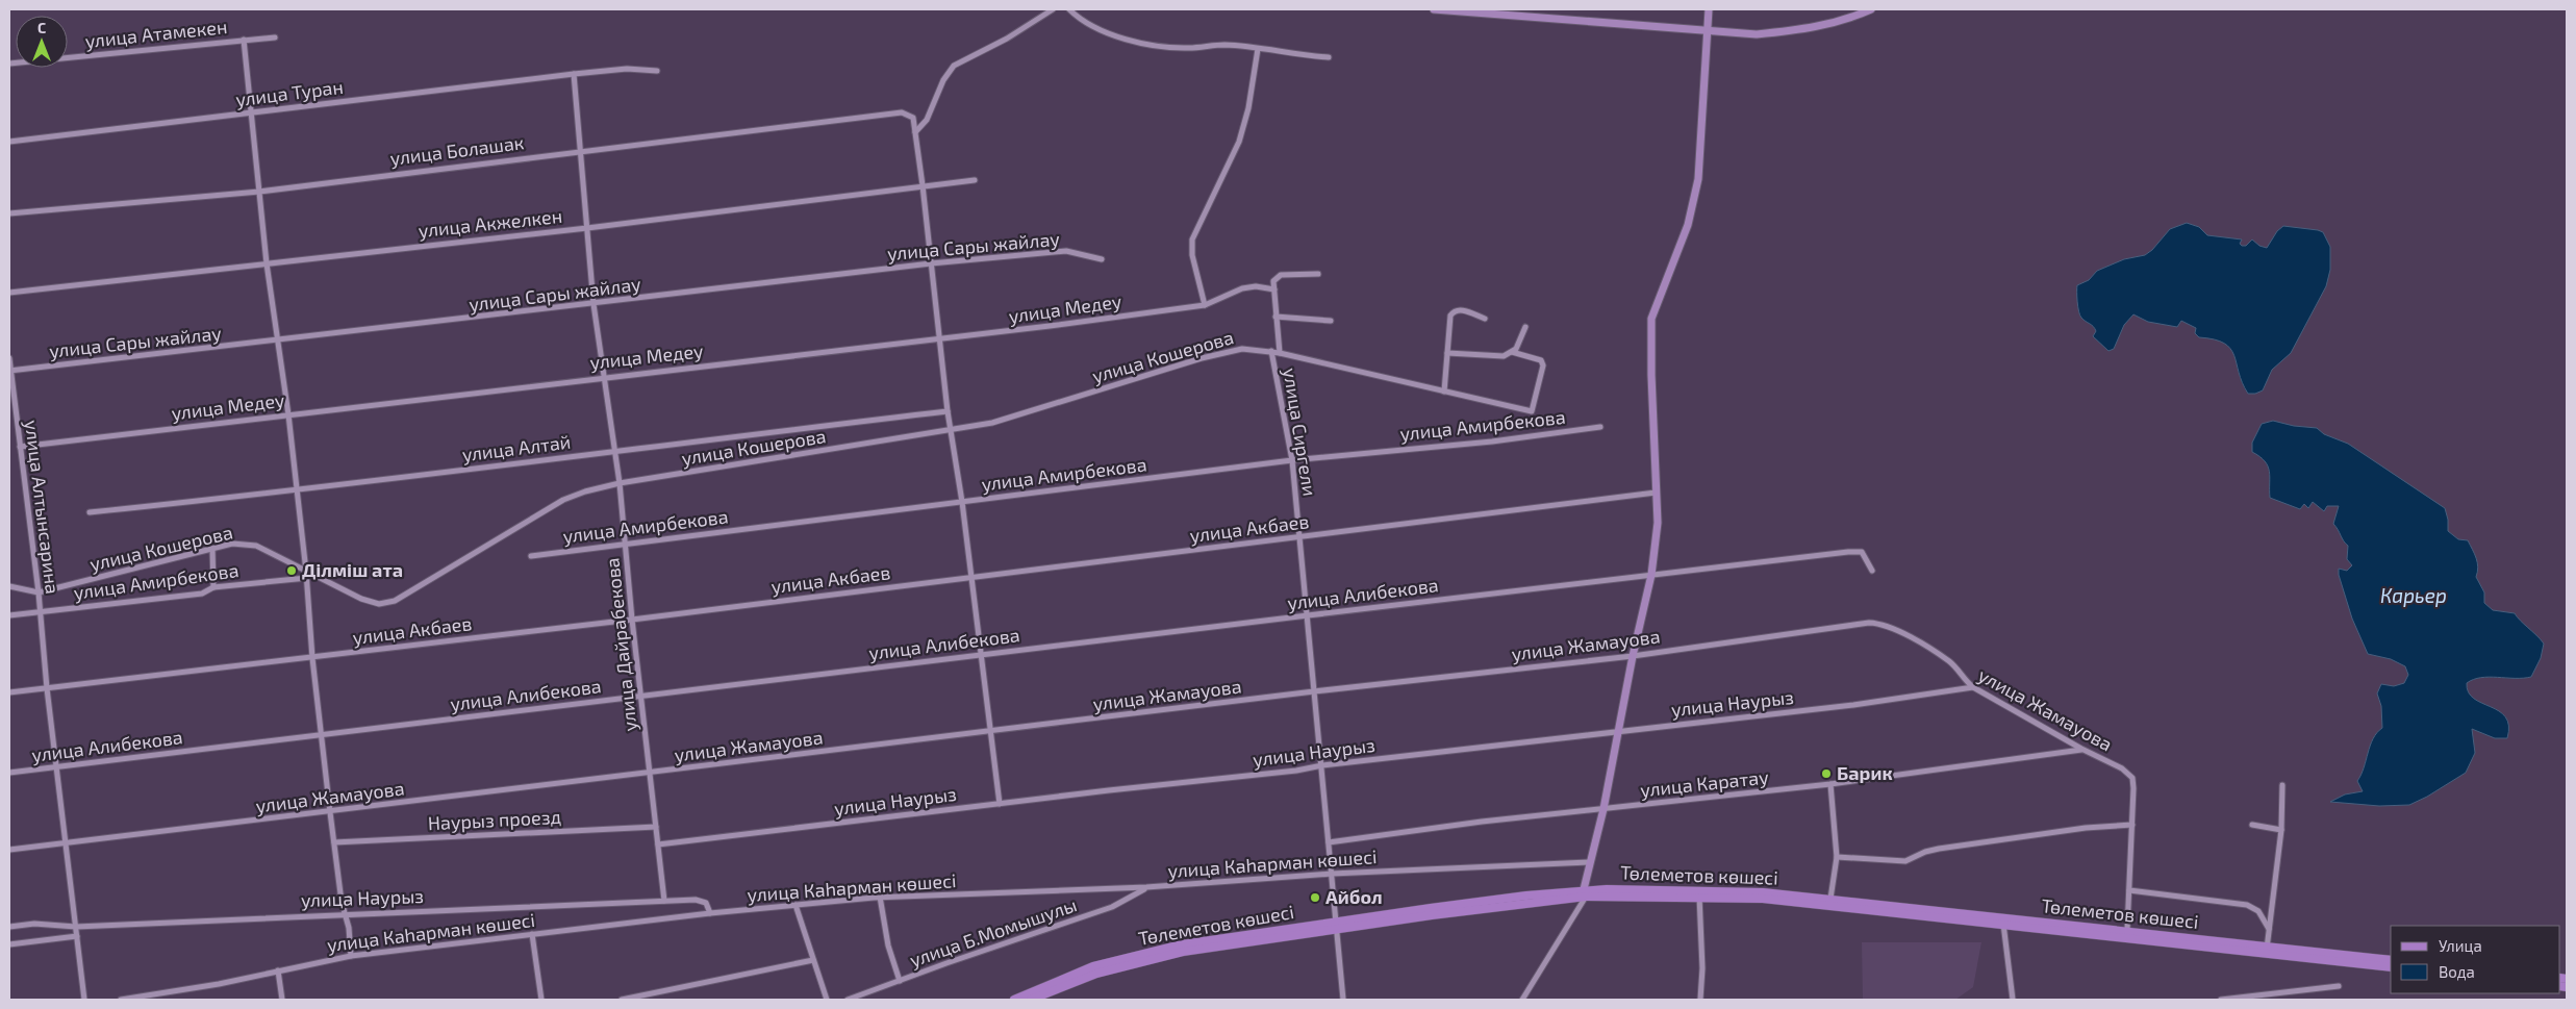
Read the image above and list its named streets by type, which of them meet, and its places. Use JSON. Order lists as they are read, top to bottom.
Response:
{
  "streets": {
    "main road": ["Төлеметов көшесі"],
    "street": [
      "улица Атамекен",
      "улица Туран",
      "улица Болашак",
      "улица Акжелкен",
      "улица Сары жайлау",
      "улица Медеу",
      "улица Кошерова",
      "улица Амирбекова",
      "улица Сиргели",
      "улица Алтай",
      "улица Алтынсарина",
      "улица Акбаев",
      "улица Алибекова",
      "улица Дайрабекова",
      "улица Жамауова",
      "улица Наурыз",
      "улица Каратау",
      "Наурыз проезд",
      "улица Каһарман көшесі",
      "улица Б.Момышулы"
    ]
  },
  "crossings": [
    ["улица Туран", "улица Дайрабекова"],
    ["улица Болашак", "улица Дайрабекова"],
    ["улица Акжелкен", "улица Дайрабекова"],
    ["улица Сары жайлау", "улица Алтынсарина"],
    ["улица Сары жайлау", "улица Дайрабекова"],
    ["улица Медеу", "улица Алтынсарина"],
    ["улица Медеу", "улица Дайрабекова"],
    ["улица Кошерова", "улица Сиргели"],
    ["улица Кошерова", "улица Алтынсарина"],
    ["улица Кошерова", "улица Дайрабекова"],
    ["улица Амирбекова", "улица Сиргели"],
    ["улица Амирбекова", "улица Алтынсарина"],
    ["улица Амирбекова", "улица Дайрабекова"],
    ["улица Сиргели", "улица Акбаев"],
    ["улица Сиргели", "улица Алибекова"],
    ["улица Сиргели", "улица Жамауова"],
    ["улица Сиргели", "улица Наурыз"],
    ["улица Сиргели", "улица Каратау"],
    ["улица Сиргели", "улица Каһарман көшесі"],
    ["улица Сиргели", "Төлеметов көшесі"],
    ["улица Алтай", "улица Дайрабекова"],
    ["улица Алтынсарина", "улица Акбаев"],
    ["улица Алтынсарина", "улица Алибекова"],
    ["улица Алтынсарина", "улица Жамауова"],
    ["улица Алтынсарина", "улица Наурыз"],
    ["улица Акбаев", "улица Дайрабекова"],
    ["улица Алибекова", "улица Дайрабекова"],
    ["улица Дайрабекова", "улица Жамауова"],
    ["улица Дайрабекова", "улица Наурыз"],
    ["улица Дайрабекова", "Наурыз проезд"],
    ["улица Жамауова", "улица Наурыз"],
    ["улица Жамауова", "улица Каратау"],
    ["улица Жамауова", "Төлеметов көшесі"],
    ["улица Наурыз", "улица Каһарман көшесі"],
    ["улица Каһарман көшесі", "улица Б.Момышулы"]
  ],
  "water": ["Карьер"],
  "places": ["Ділміш ата", "Барик", "Айбол"],
  "legend": ["Улица", "Вода"],
  "north": "top"
}
